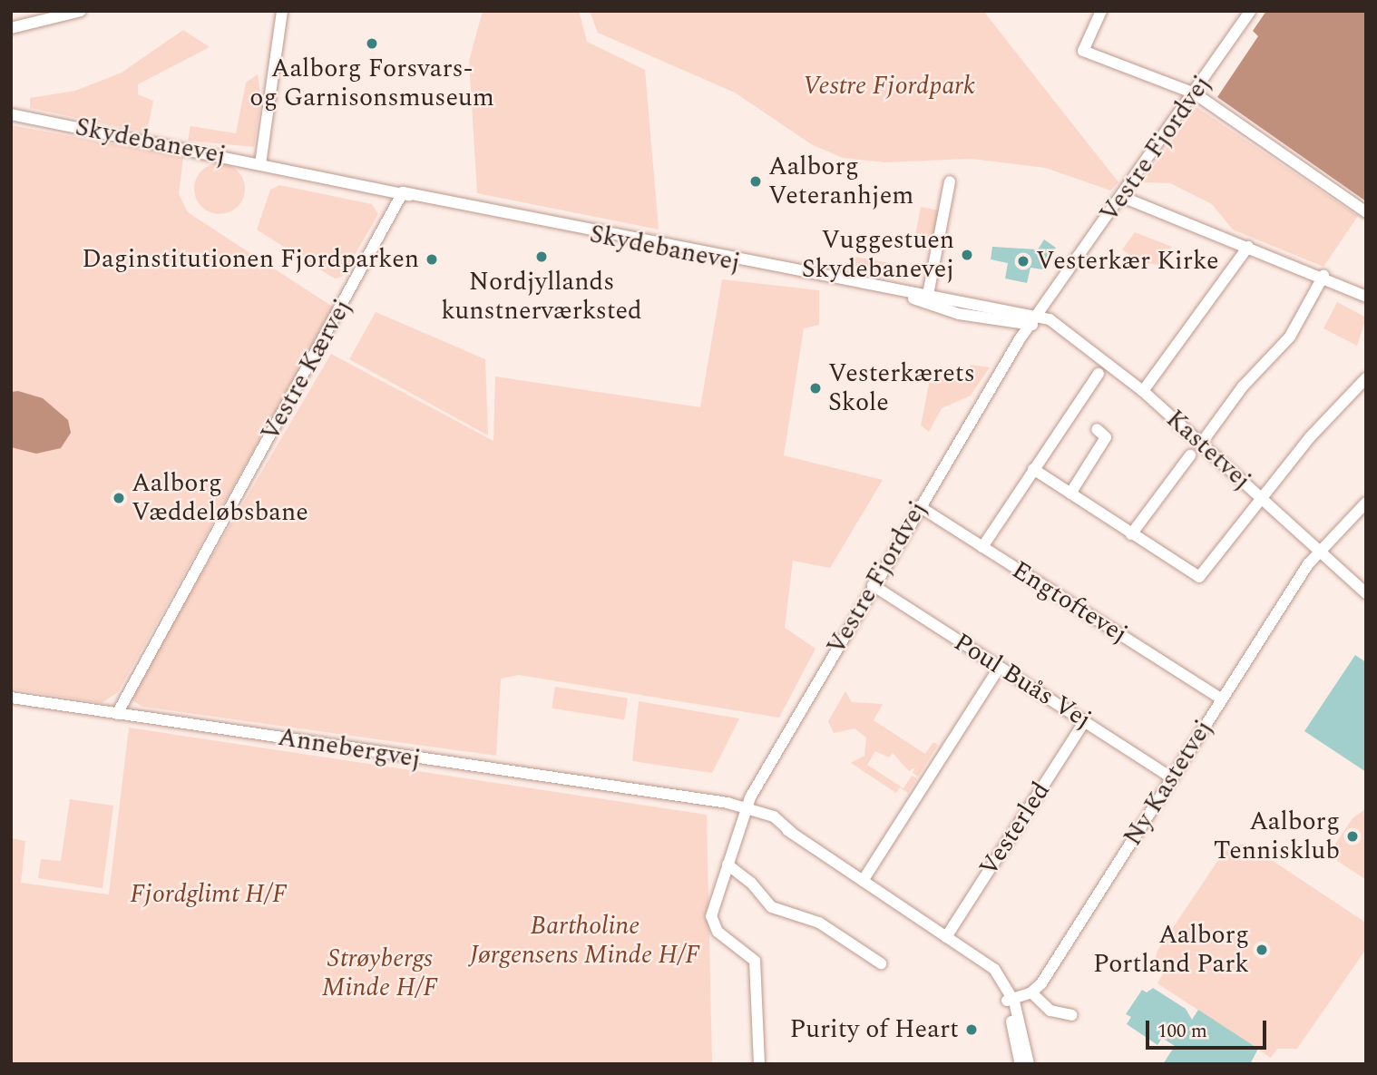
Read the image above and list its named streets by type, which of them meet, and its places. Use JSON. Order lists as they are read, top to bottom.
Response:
{
  "streets": {
    "street": [
      "Skydebanevej",
      "Vestre Fjordvej",
      "Vestre Kærvej",
      "Kastetvej",
      "Engtoftevej",
      "Poul Buås Vej",
      "Annebergvej",
      "Ny Kastetvej",
      "Vesterled"
    ]
  },
  "crossings": [
    ["Skydebanevej", "Vestre Fjordvej"],
    ["Skydebanevej", "Vestre Kærvej"],
    ["Skydebanevej", "Kastetvej"],
    ["Vestre Fjordvej", "Kastetvej"],
    ["Vestre Fjordvej", "Engtoftevej"],
    ["Vestre Fjordvej", "Poul Buås Vej"],
    ["Vestre Fjordvej", "Annebergvej"],
    ["Vestre Kærvej", "Annebergvej"],
    ["Kastetvej", "Ny Kastetvej"],
    ["Engtoftevej", "Ny Kastetvej"],
    ["Poul Buås Vej", "Ny Kastetvej"],
    ["Poul Buås Vej", "Vesterled"],
    ["Annebergvej", "Vesterled"]
  ],
  "parks": [
    "Vestre Fjordpark",
    "Fjordglimt H/F",
    "Bartholine Jørgensens Minde H/F",
    "Strøybergs Minde H/F"
  ],
  "places": [
    "Aalborg Forsvars- og Garnisonsmuseum",
    "Aalborg Veteranhjem",
    "Vuggestuen Skydebanevej",
    "Nordjyllands kunstnerværksted",
    "Daginstitutionen Fjordparken",
    "Vesterkær Kirke",
    "Vesterkærets Skole",
    "Aalborg Væddeløbsbane",
    "Aalborg Tennisklub",
    "Aalborg Portland Park",
    "Purity of Heart"
  ],
  "scale_bar": "100 m"
}
